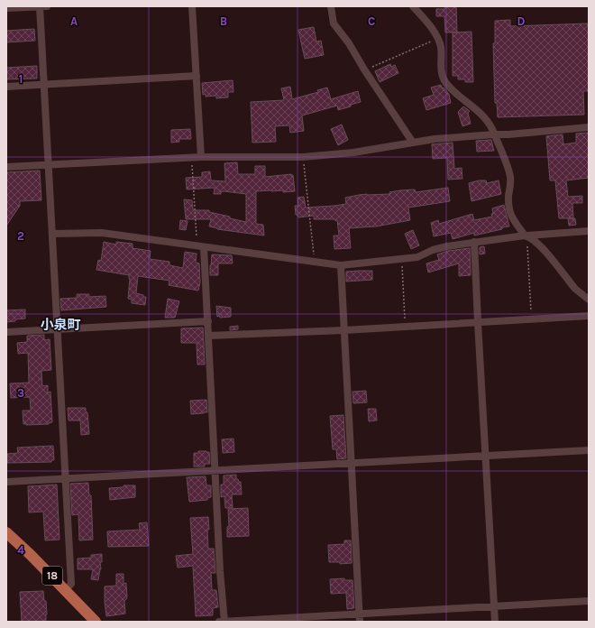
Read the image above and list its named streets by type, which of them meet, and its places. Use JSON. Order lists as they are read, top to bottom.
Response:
{
  "streets": {
    "main road": ["18"]
  },
  "districts": ["小泉町"],
  "grid": {
    "columns": [
      "A",
      "B",
      "C",
      "D"
    ],
    "rows": [
      "1",
      "2",
      "3",
      "4"
    ]
  }
}
